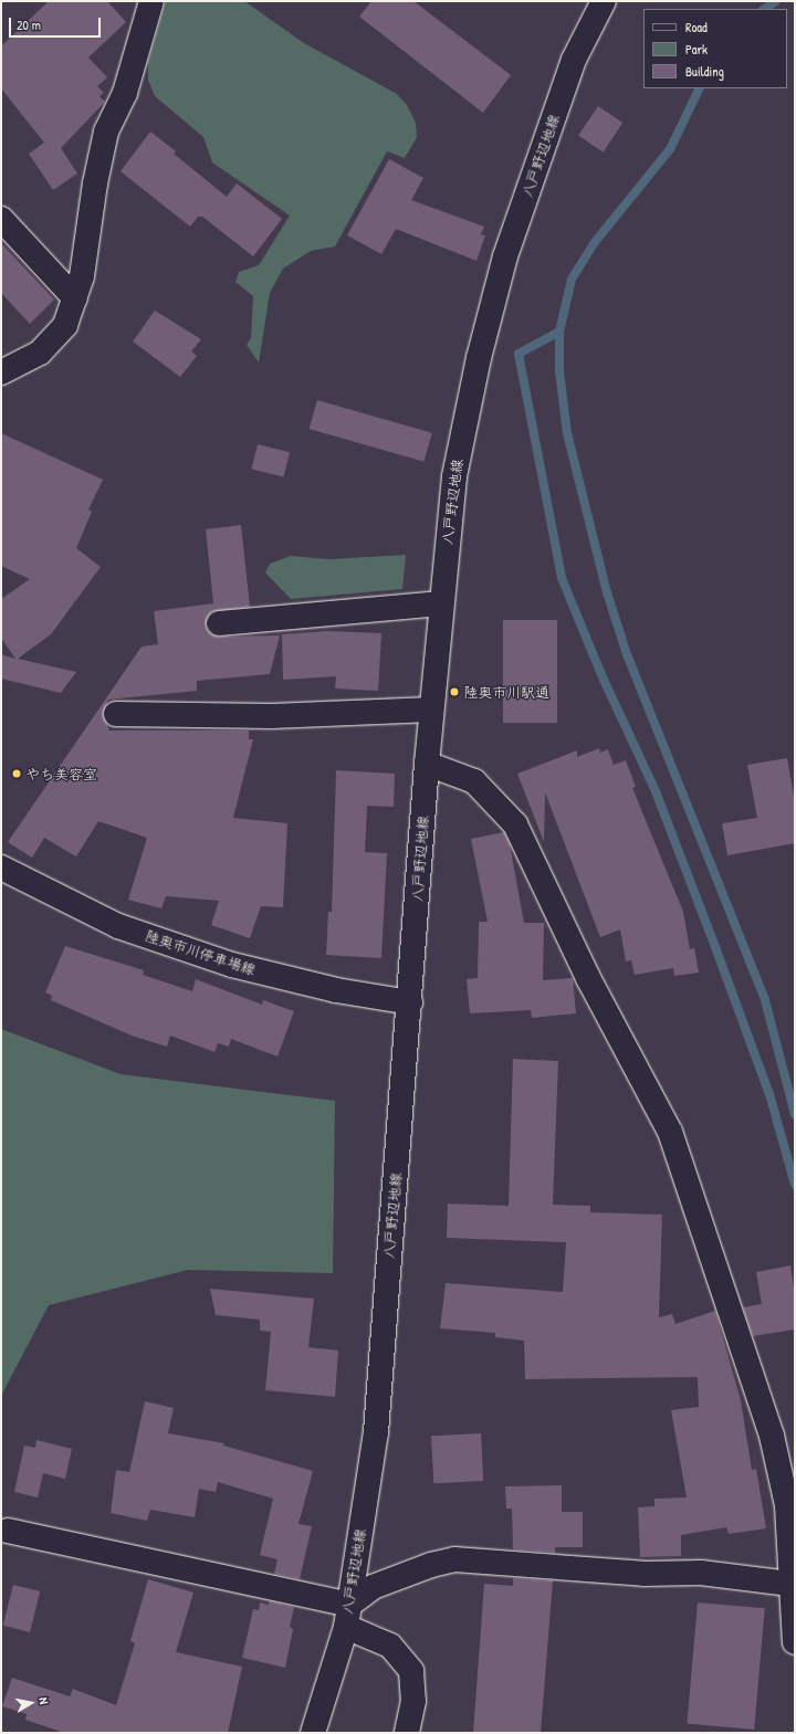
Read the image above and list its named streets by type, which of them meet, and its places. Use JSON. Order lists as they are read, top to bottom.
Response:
{
  "streets": {
    "street": ["八戸野辺地線", "陸奥市川停車場線"]
  },
  "crossings": [
    ["八戸野辺地線", "陸奥市川停車場線"]
  ],
  "places": ["陸奥市川駅通", "やち美容室"],
  "legend": ["Road", "Park", "Building"],
  "scale_bar": "20 m",
  "north": "right"
}
